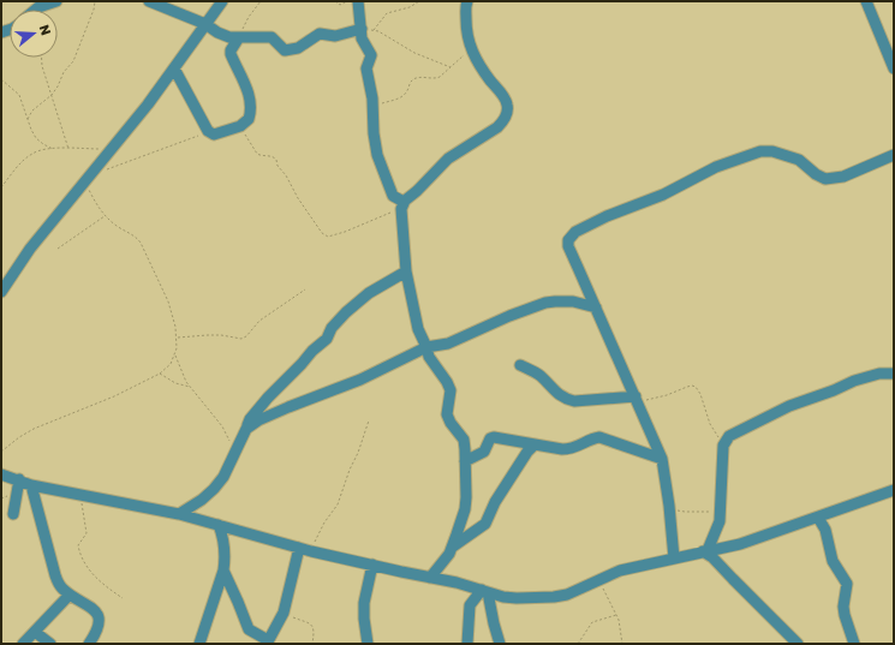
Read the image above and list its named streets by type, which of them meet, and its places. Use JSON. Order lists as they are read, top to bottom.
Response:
{
  "north": "right"
}
